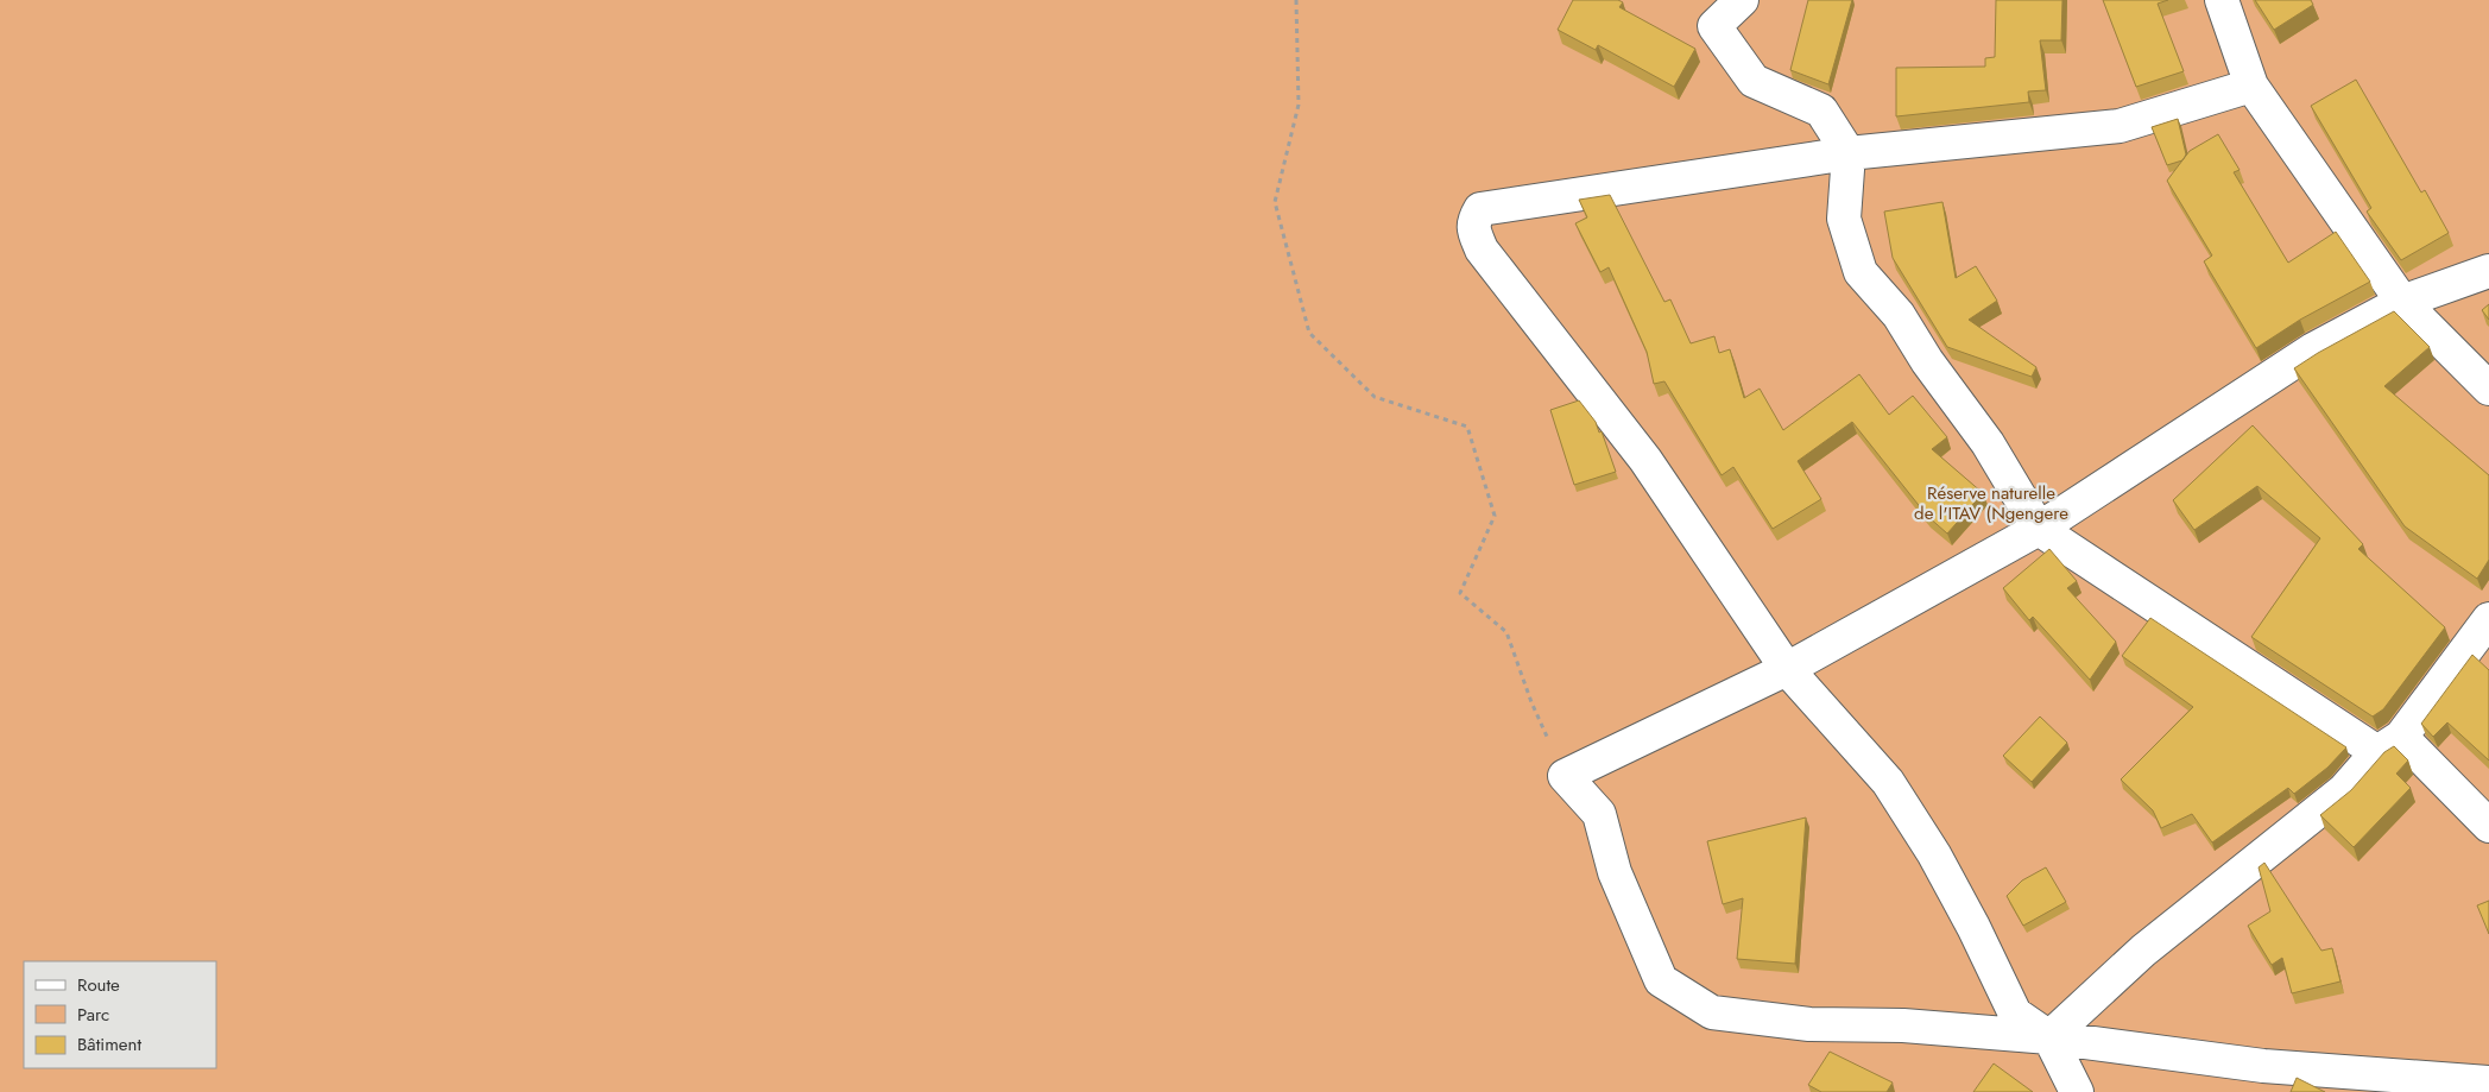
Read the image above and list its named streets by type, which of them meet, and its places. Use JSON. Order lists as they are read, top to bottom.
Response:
{
  "parks": ["Réserve naturelle de l'ITAV (Ngengere"],
  "legend": ["Route", "Parc", "Bâtiment"]
}
